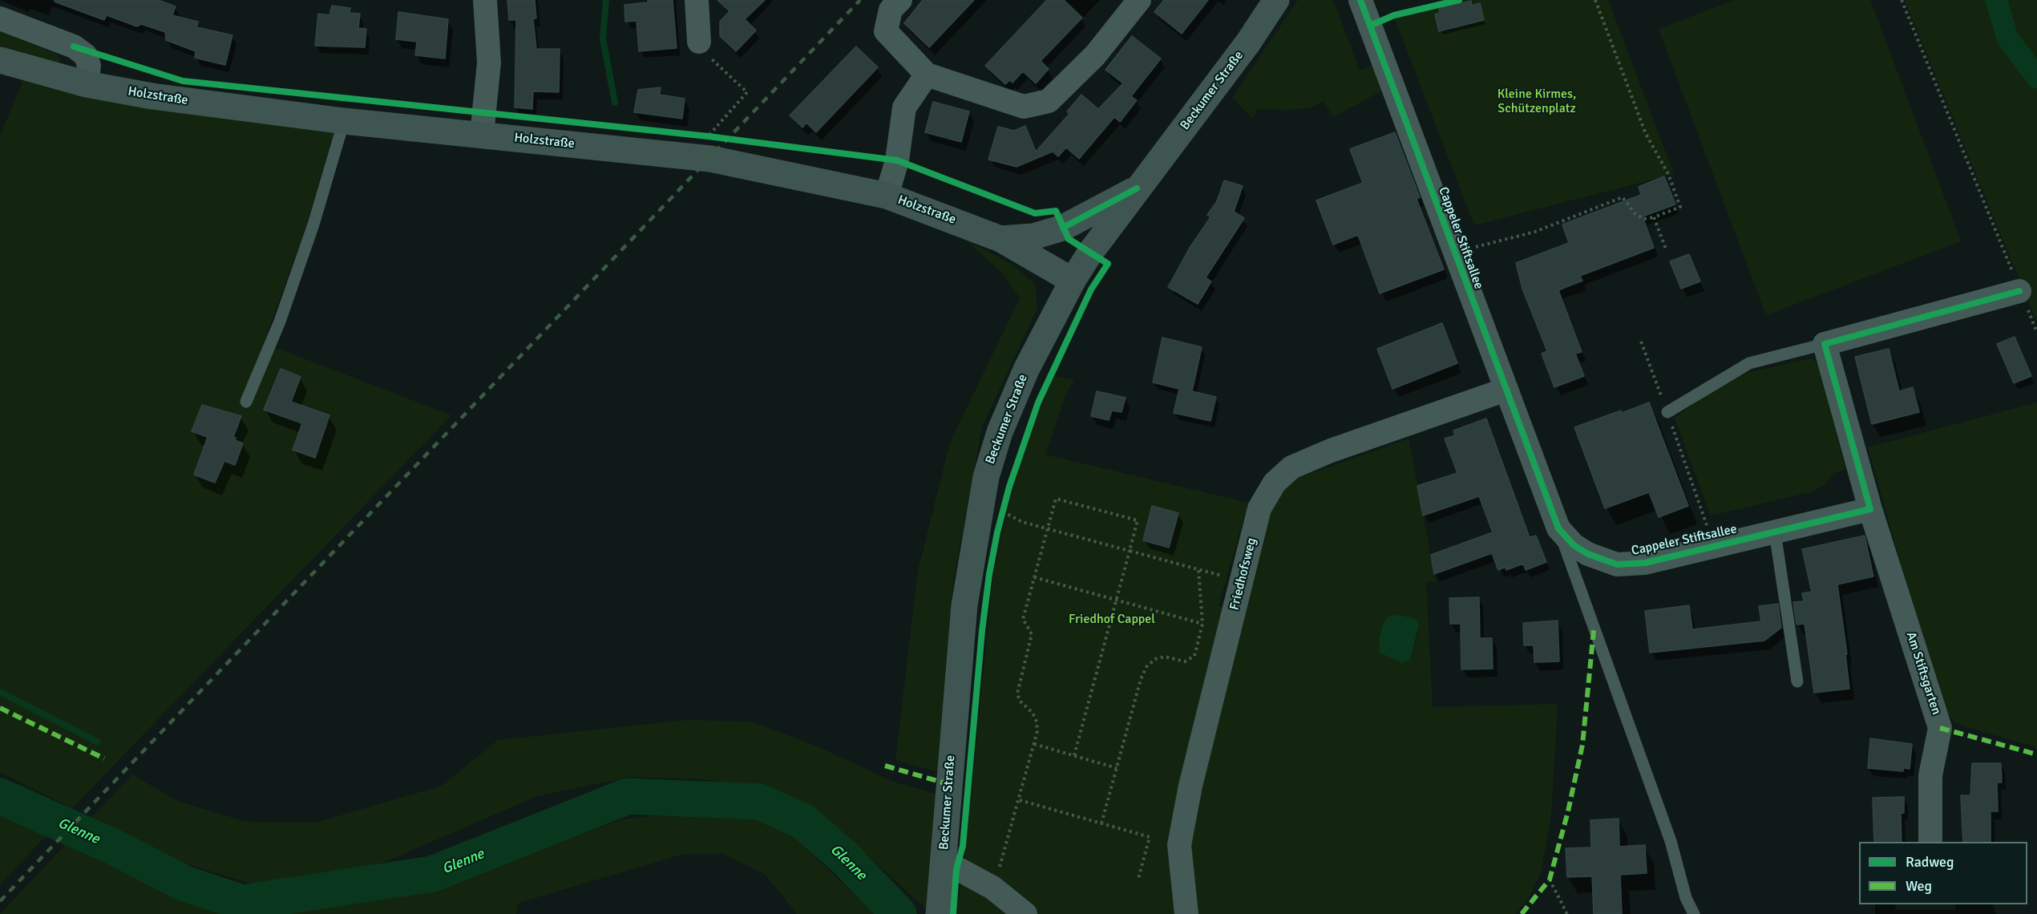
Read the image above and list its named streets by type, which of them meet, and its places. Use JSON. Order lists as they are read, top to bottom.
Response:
{
  "streets": {
    "main road": ["Beckumer Straße", "Holzstraße"],
    "street": ["Cappeler Stiftsallee", "Friedhofsweg", "Am Stiftsgarten"]
  },
  "crossings": [
    ["Beckumer Straße", "Holzstraße"],
    ["Cappeler Stiftsallee", "Friedhofsweg"],
    ["Cappeler Stiftsallee", "Am Stiftsgarten"]
  ],
  "water": ["Glenne"],
  "parks": ["Kleine Kirmes, Schützenplatz", "Friedhof Cappel"],
  "legend": ["Radweg", "Weg"]
}
